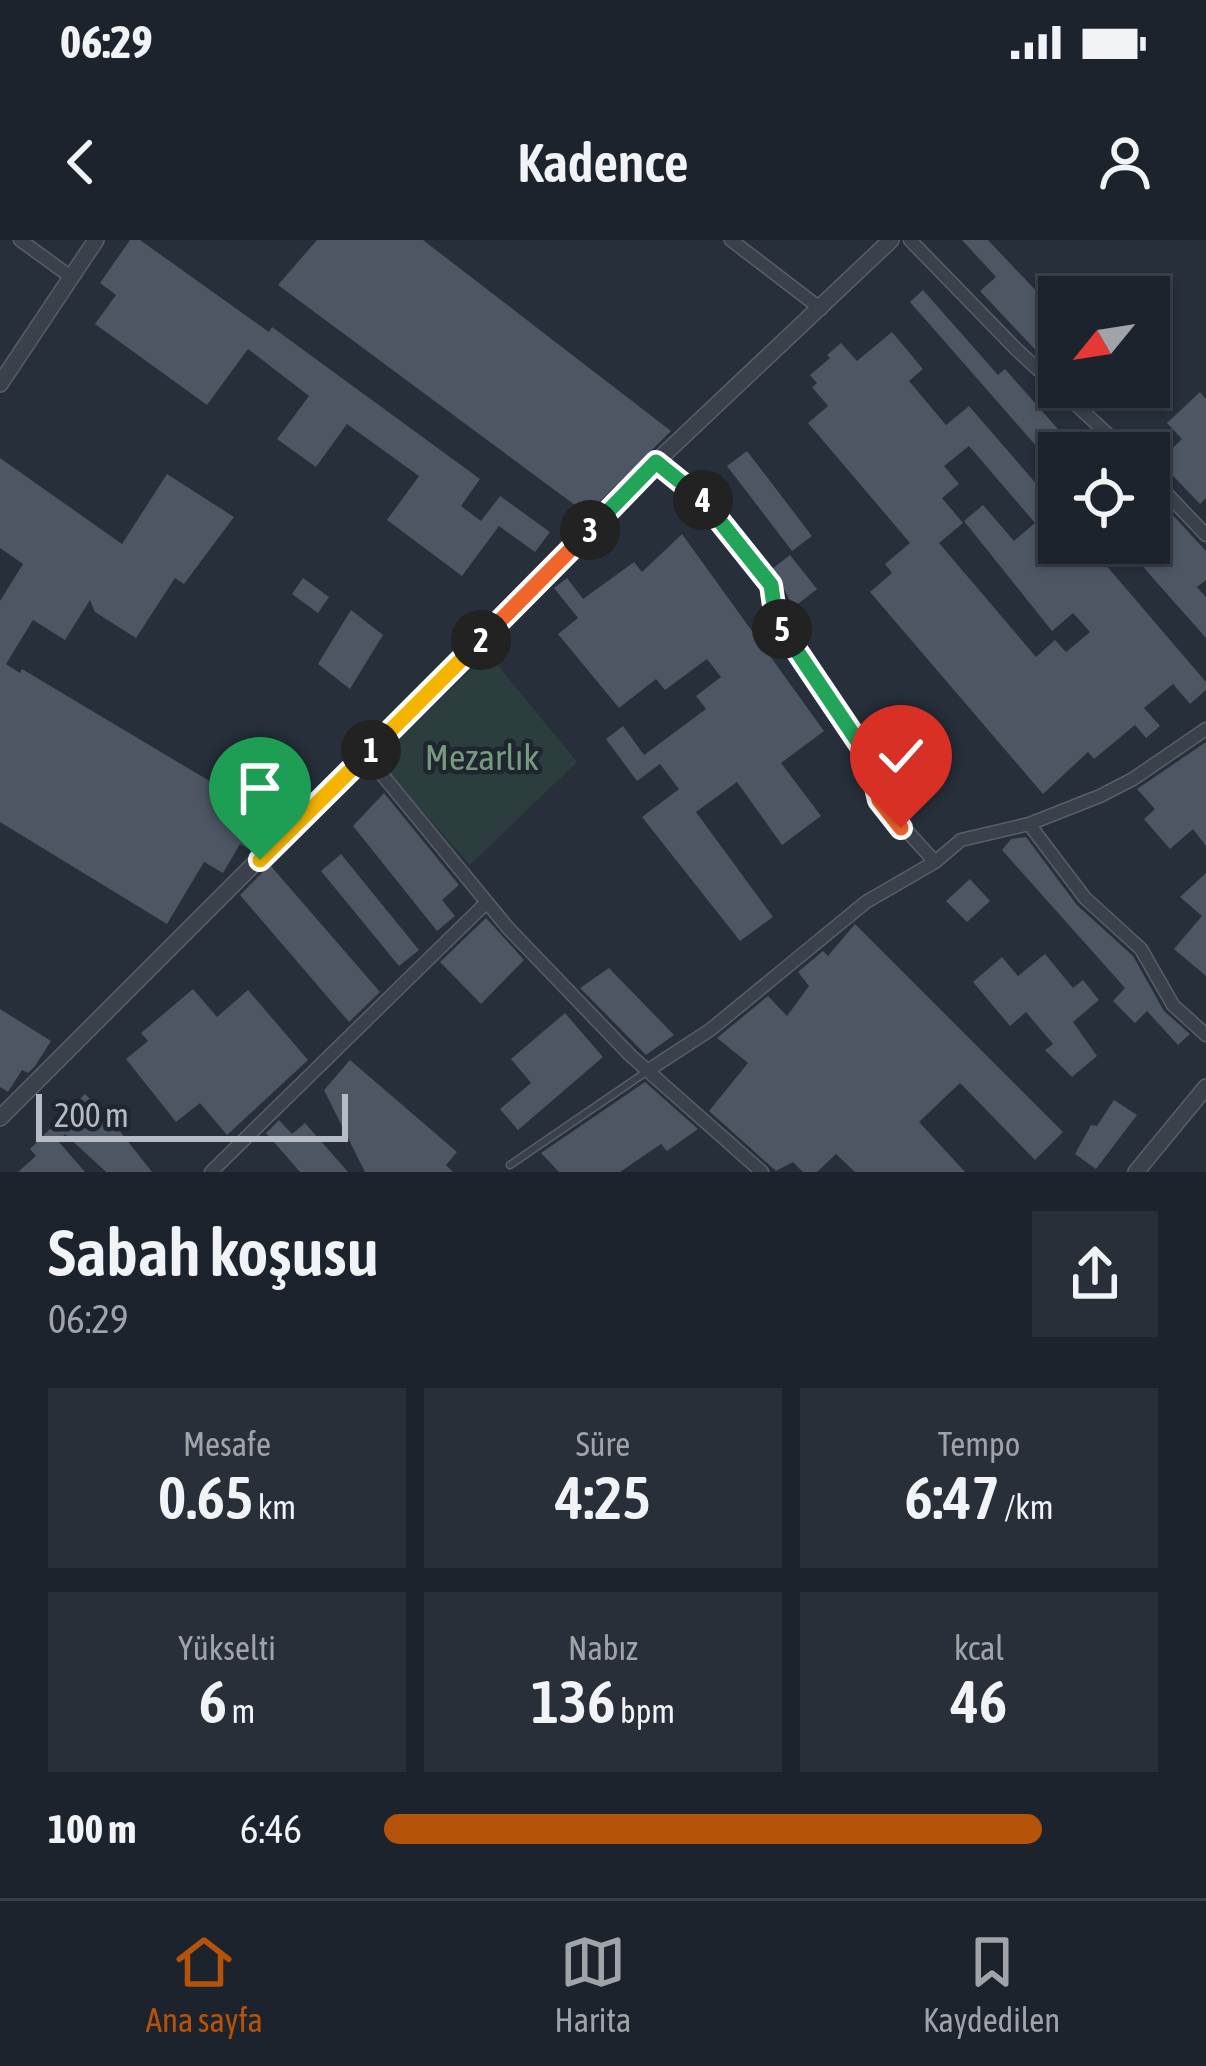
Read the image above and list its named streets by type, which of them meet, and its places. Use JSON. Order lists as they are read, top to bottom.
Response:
{
  "parks": ["Mezarlık"],
  "scale_bar": "200 m",
  "north": "bottom left",
  "page": {
    "status": "06:29",
    "header": "Kadence",
    "pins": [
      "4",
      "3",
      "5",
      "2",
      "1"
    ],
    "scale": "200 m",
    "heading": ["Sabah koşusu", "06:29"],
    "stats": [
      ["Mesafe", "0.65 km"],
      ["Süre", "4:25"],
      ["Tempo", "6:47 /km"],
      ["Yükselti", "6 m"],
      ["Nabız", "136 bpm"],
      ["kcal", "46"]
    ],
    "list": [
      {
        "name": "100 m",
        "note": "6:46"
      }
    ],
    "tabs": ["Ana sayfa", "Harita", "Kaydedilen"]
  }
}
